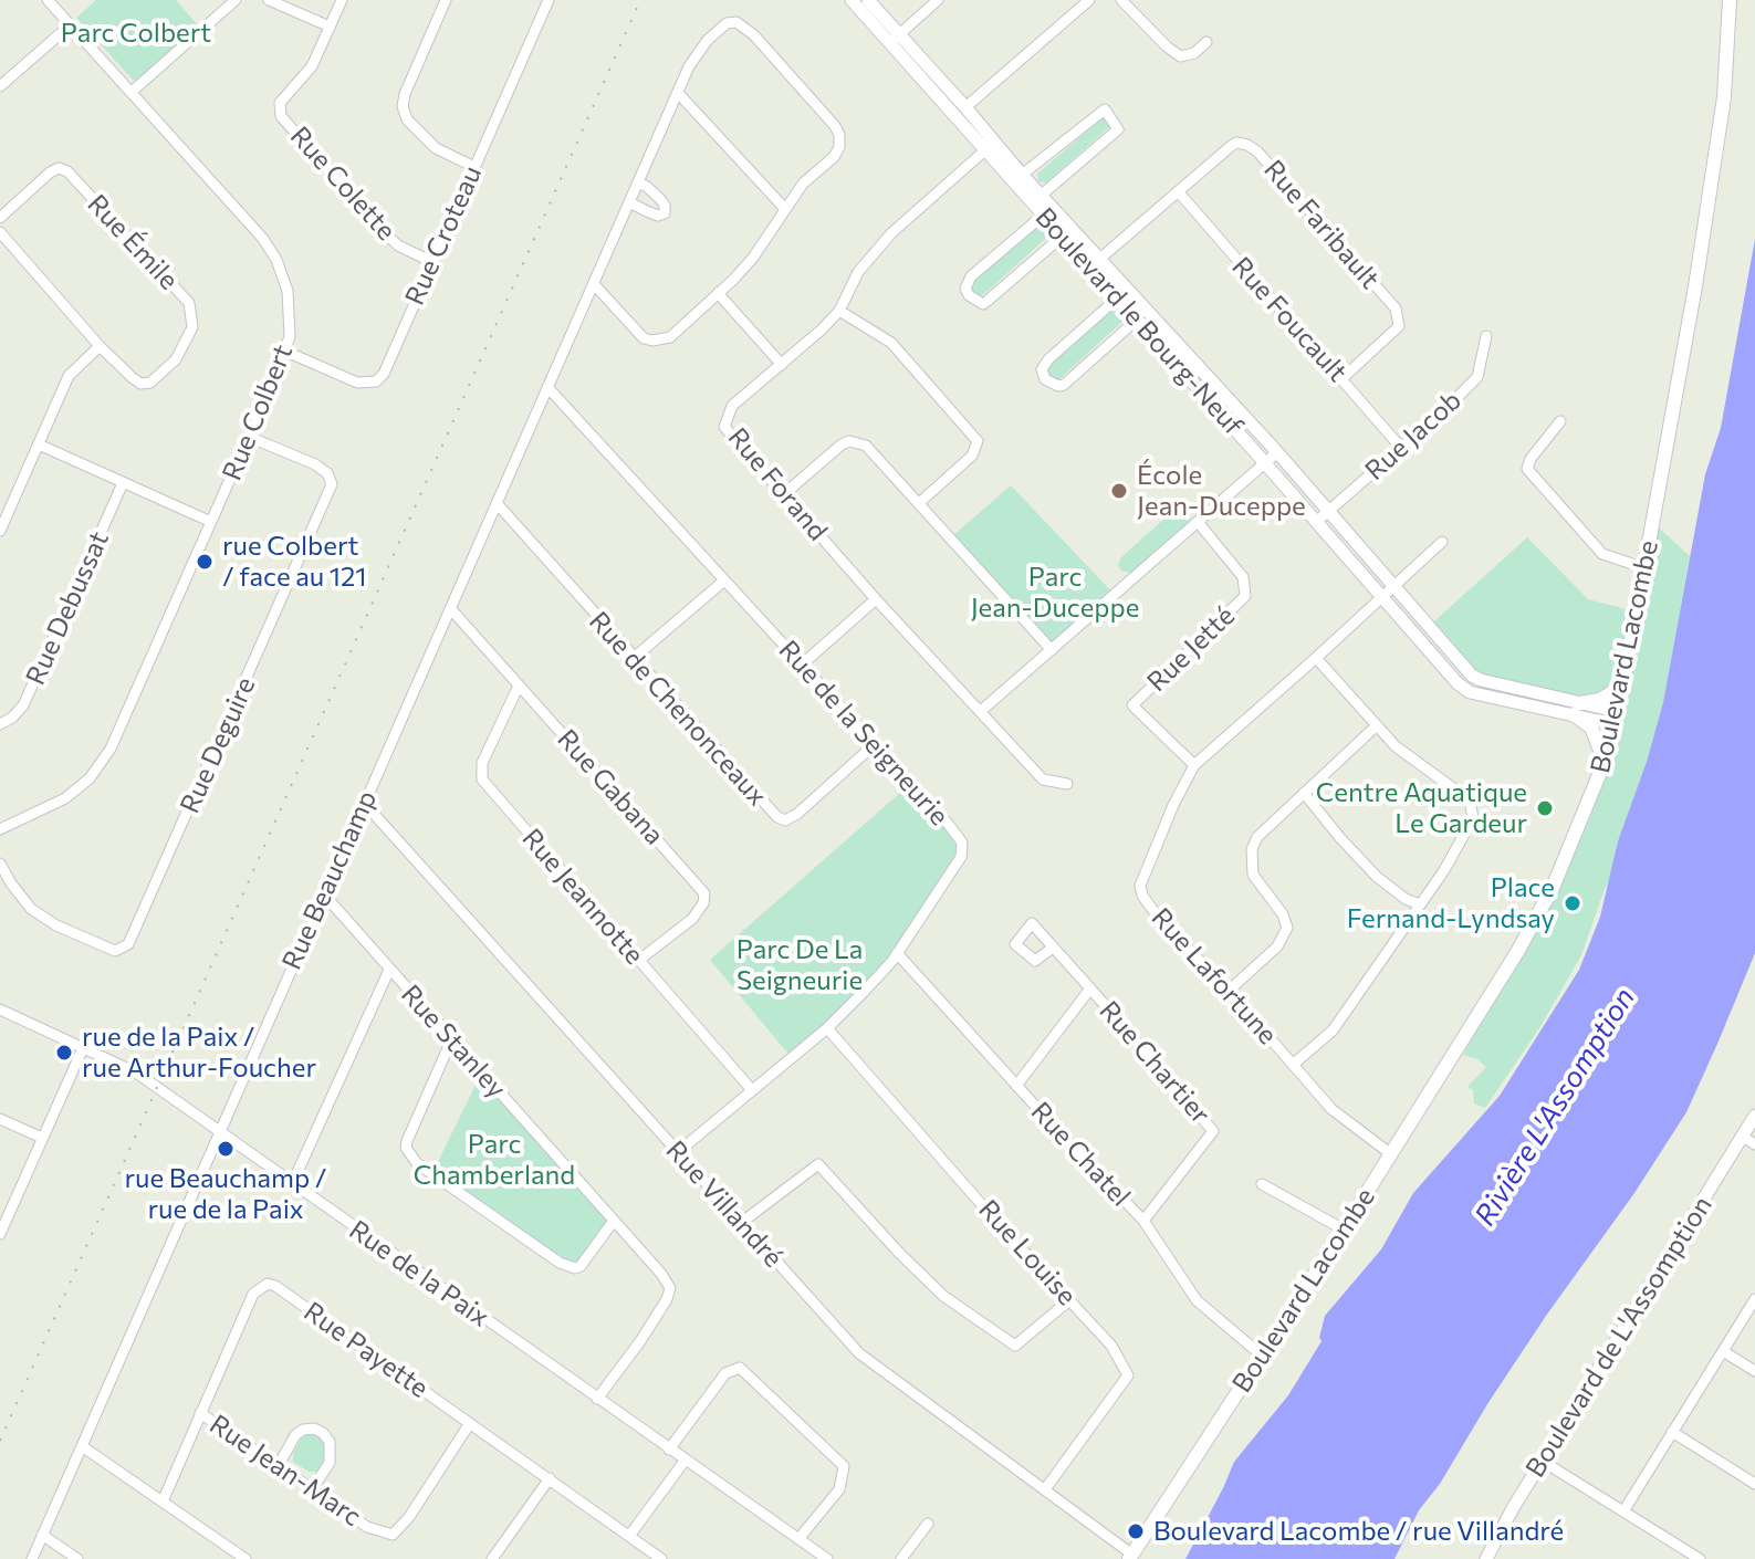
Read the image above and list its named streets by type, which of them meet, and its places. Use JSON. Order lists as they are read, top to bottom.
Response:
{
  "streets": {
    "main road": ["Boulevard Lacombe"],
    "street": [
      "Rue Colette",
      "Rue Faribault",
      "Rue Croteau",
      "Rue Émile",
      "Rue Foucault",
      "Boulevard le Bourg-Neuf",
      "Rue Colbert",
      "Rue Jacob",
      "Rue Forand",
      "Rue Debussat",
      "Rue Jetté",
      "Rue de Chenonceaux",
      "Rue de la Seigneurie",
      "Rue Deguire",
      "Rue Gabana",
      "Rue Beauchamp",
      "Rue Jeannotte",
      "Rue Lafortune",
      "Rue Stanley",
      "Rue Chartier",
      "Rue Chatel",
      "Rue Villandré",
      "Rue Louise",
      "Rue de la Paix",
      "Boulevard de L'Assomption",
      "Rue Payette",
      "Rue Jean-Marc"
    ]
  },
  "crossings": [
    ["Rue Colette", "Rue Croteau"],
    ["Rue Faribault", "Rue Foucault"],
    ["Rue Faribault", "Boulevard le Bourg-Neuf"],
    ["Rue Croteau", "Rue Colbert"],
    ["Rue Foucault", "Rue Jacob"],
    ["Boulevard le Bourg-Neuf", "Rue Jacob"],
    ["Boulevard le Bourg-Neuf", "Rue Forand"],
    ["Boulevard le Bourg-Neuf", "Boulevard Lacombe"],
    ["Boulevard le Bourg-Neuf", "Rue Lafortune"],
    ["Rue Colbert", "Rue Deguire"],
    ["Rue Jetté", "Rue Lafortune"],
    ["Boulevard Lacombe", "Rue Lafortune"],
    ["Boulevard Lacombe", "Rue Chatel"],
    ["Boulevard Lacombe", "Rue Villandré"],
    ["Rue de Chenonceaux", "Rue de la Seigneurie"],
    ["Rue de Chenonceaux", "Rue Beauchamp"],
    ["Rue de la Seigneurie", "Rue Beauchamp"],
    ["Rue de la Seigneurie", "Rue Jeannotte"],
    ["Rue de la Seigneurie", "Rue Chatel"],
    ["Rue de la Seigneurie", "Rue Villandré"],
    ["Rue de la Seigneurie", "Rue Louise"],
    ["Rue Gabana", "Rue Beauchamp"],
    ["Rue Gabana", "Rue Jeannotte"],
    ["Rue Beauchamp", "Rue Stanley"],
    ["Rue Beauchamp", "Rue Villandré"],
    ["Rue Beauchamp", "Rue de la Paix"],
    ["Rue Stanley", "Rue de la Paix"],
    ["Rue Chartier", "Rue Chatel"],
    ["Rue Villandré", "Rue Louise"],
    ["Rue Payette", "Rue Jean-Marc"]
  ],
  "water": ["Rivière L'Assomption"],
  "parks": [
    "Parc Colbert",
    "Parc Jean-Duceppe",
    "Parc De La Seigneurie",
    "Parc Chamberland"
  ],
  "places": [
    "École Jean-Duceppe",
    "rue Colbert / face au 121",
    "Centre Aquatique Le Gardeur",
    "Place Fernand-Lyndsay",
    "rue de la Paix / rue Arthur-Foucher",
    "rue Beauchamp / rue de la Paix",
    "Boulevard Lacombe / rue Villandré"
  ]
}
